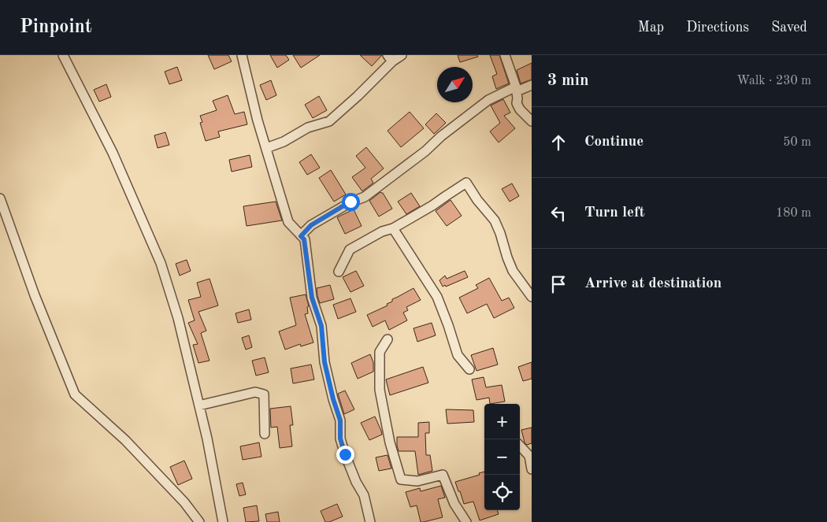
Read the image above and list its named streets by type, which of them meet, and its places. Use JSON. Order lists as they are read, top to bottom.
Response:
{
  "north": "top right",
  "page": {
    "header": "Pinpoint",
    "nav": ["Map", "Directions", "Saved"],
    "heading": ["3 min", "Walk · 230 m"],
    "list": [
      ["Continue", "50 m"],
      ["Turn left", "180 m"],
      "Arrive at destination"
    ],
    "map_buttons": ["+", "−"]
  }
}
